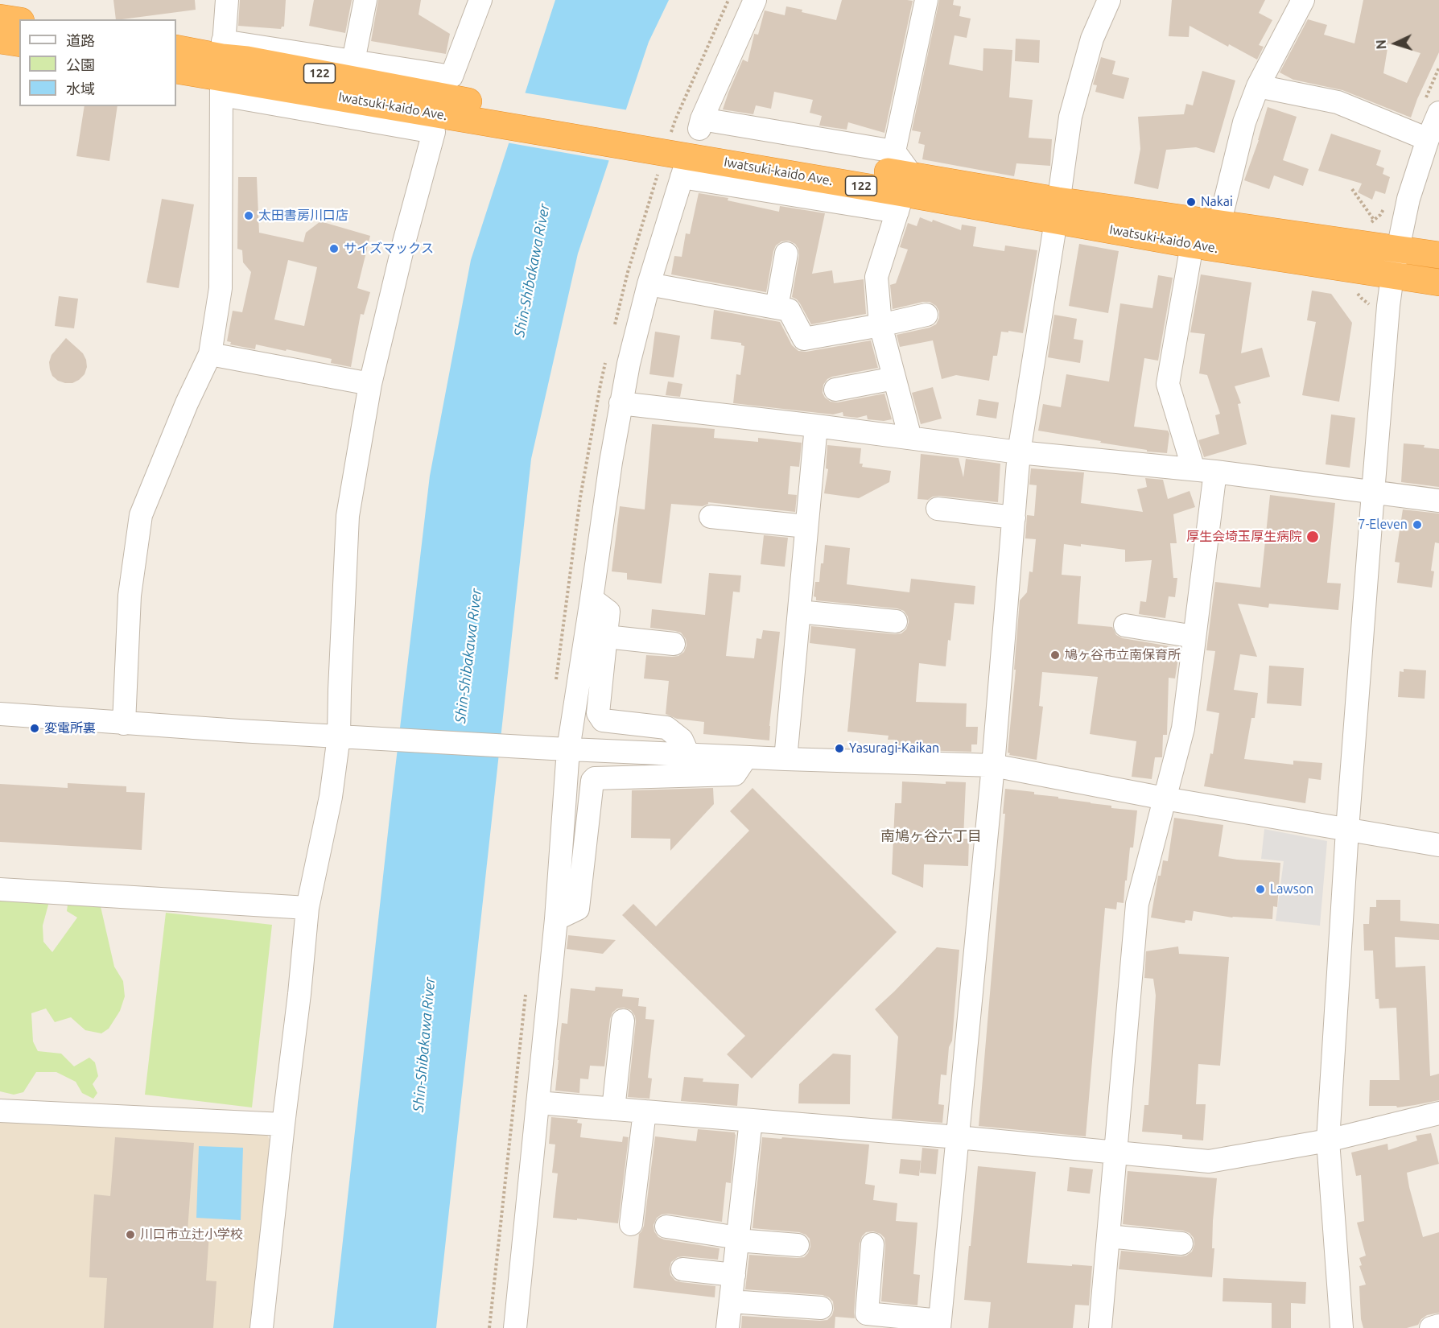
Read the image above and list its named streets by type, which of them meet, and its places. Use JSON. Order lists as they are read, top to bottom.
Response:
{
  "streets": {
    "highway": ["122", "Iwatsuki-kaido Ave."]
  },
  "districts": ["南鳩ヶ谷六丁目"],
  "water": ["Shin-Shibakawa River"],
  "places": [
    "Nakai",
    "太田書房川口店",
    "サイズマックス",
    "7-Eleven",
    "厚生会埼玉厚生病院",
    "鳩ヶ谷市立南保育所",
    "変電所裏",
    "Yasuragi-Kaikan",
    "Lawson",
    "川口市立辻小学校"
  ],
  "legend": ["道路", "公園", "水域"],
  "north": "left"
}
